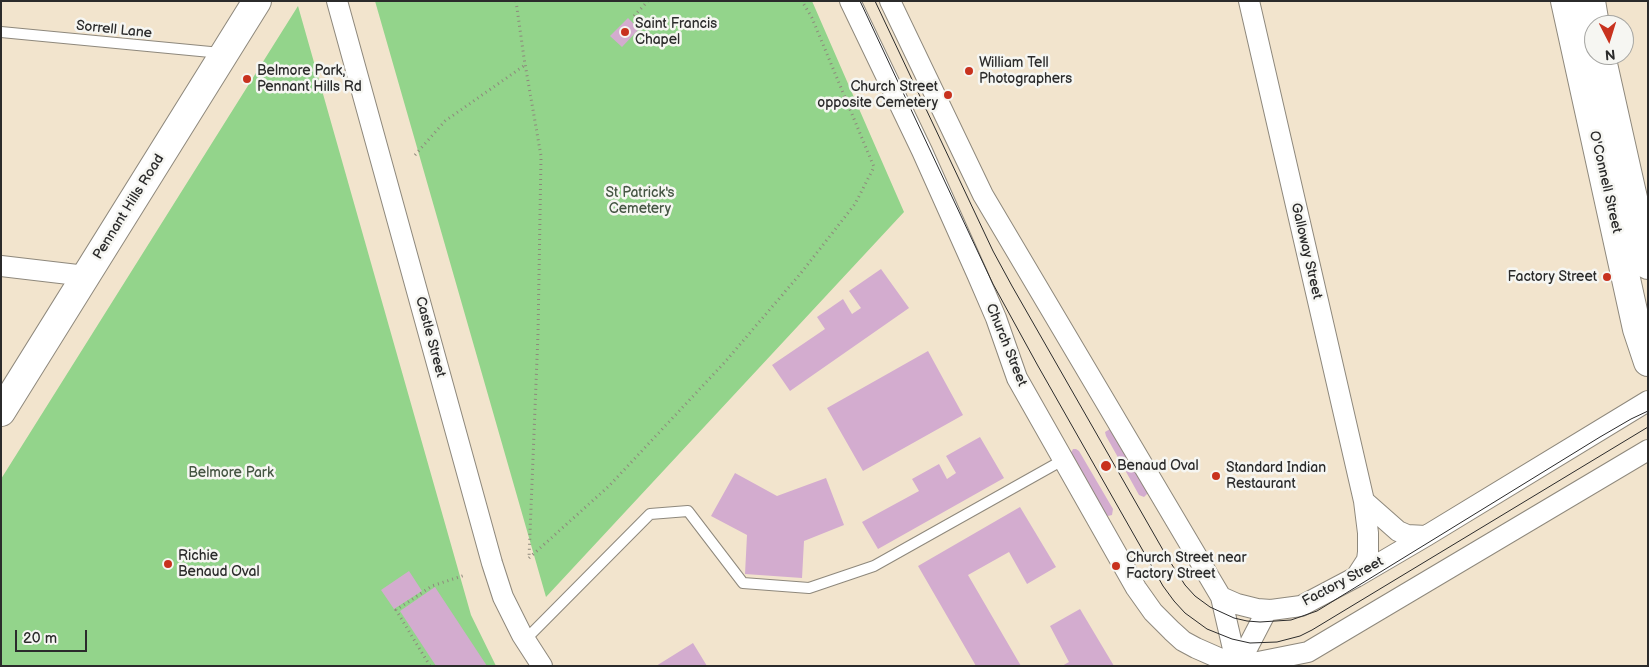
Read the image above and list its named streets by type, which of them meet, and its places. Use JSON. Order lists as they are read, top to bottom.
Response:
{
  "streets": {
    "main road": ["O'Connell Street", "Pennant Hills Road"],
    "street": [
      "Galloway Street",
      "Castle Street",
      "Church Street",
      "Factory Street"
    ],
    "lane": ["Sorrell Lane"]
  },
  "crossings": [
    ["Sorrell Lane", "Pennant Hills Road"],
    ["Galloway Street", "Factory Street"]
  ],
  "parks": ["St Patrick's Cemetery", "Belmore Park"],
  "places": [
    "Saint Francis Chapel",
    "William Tell Photographers",
    "Belmore Park, Pennant Hills Rd",
    "Church Street opposite Cemetery",
    "Factory Street",
    "Benaud Oval",
    "Standard Indian Restaurant",
    "Richie Benaud Oval",
    "Church Street near Factory Street"
  ],
  "scale_bar": "20 m",
  "north": "bottom"
}
